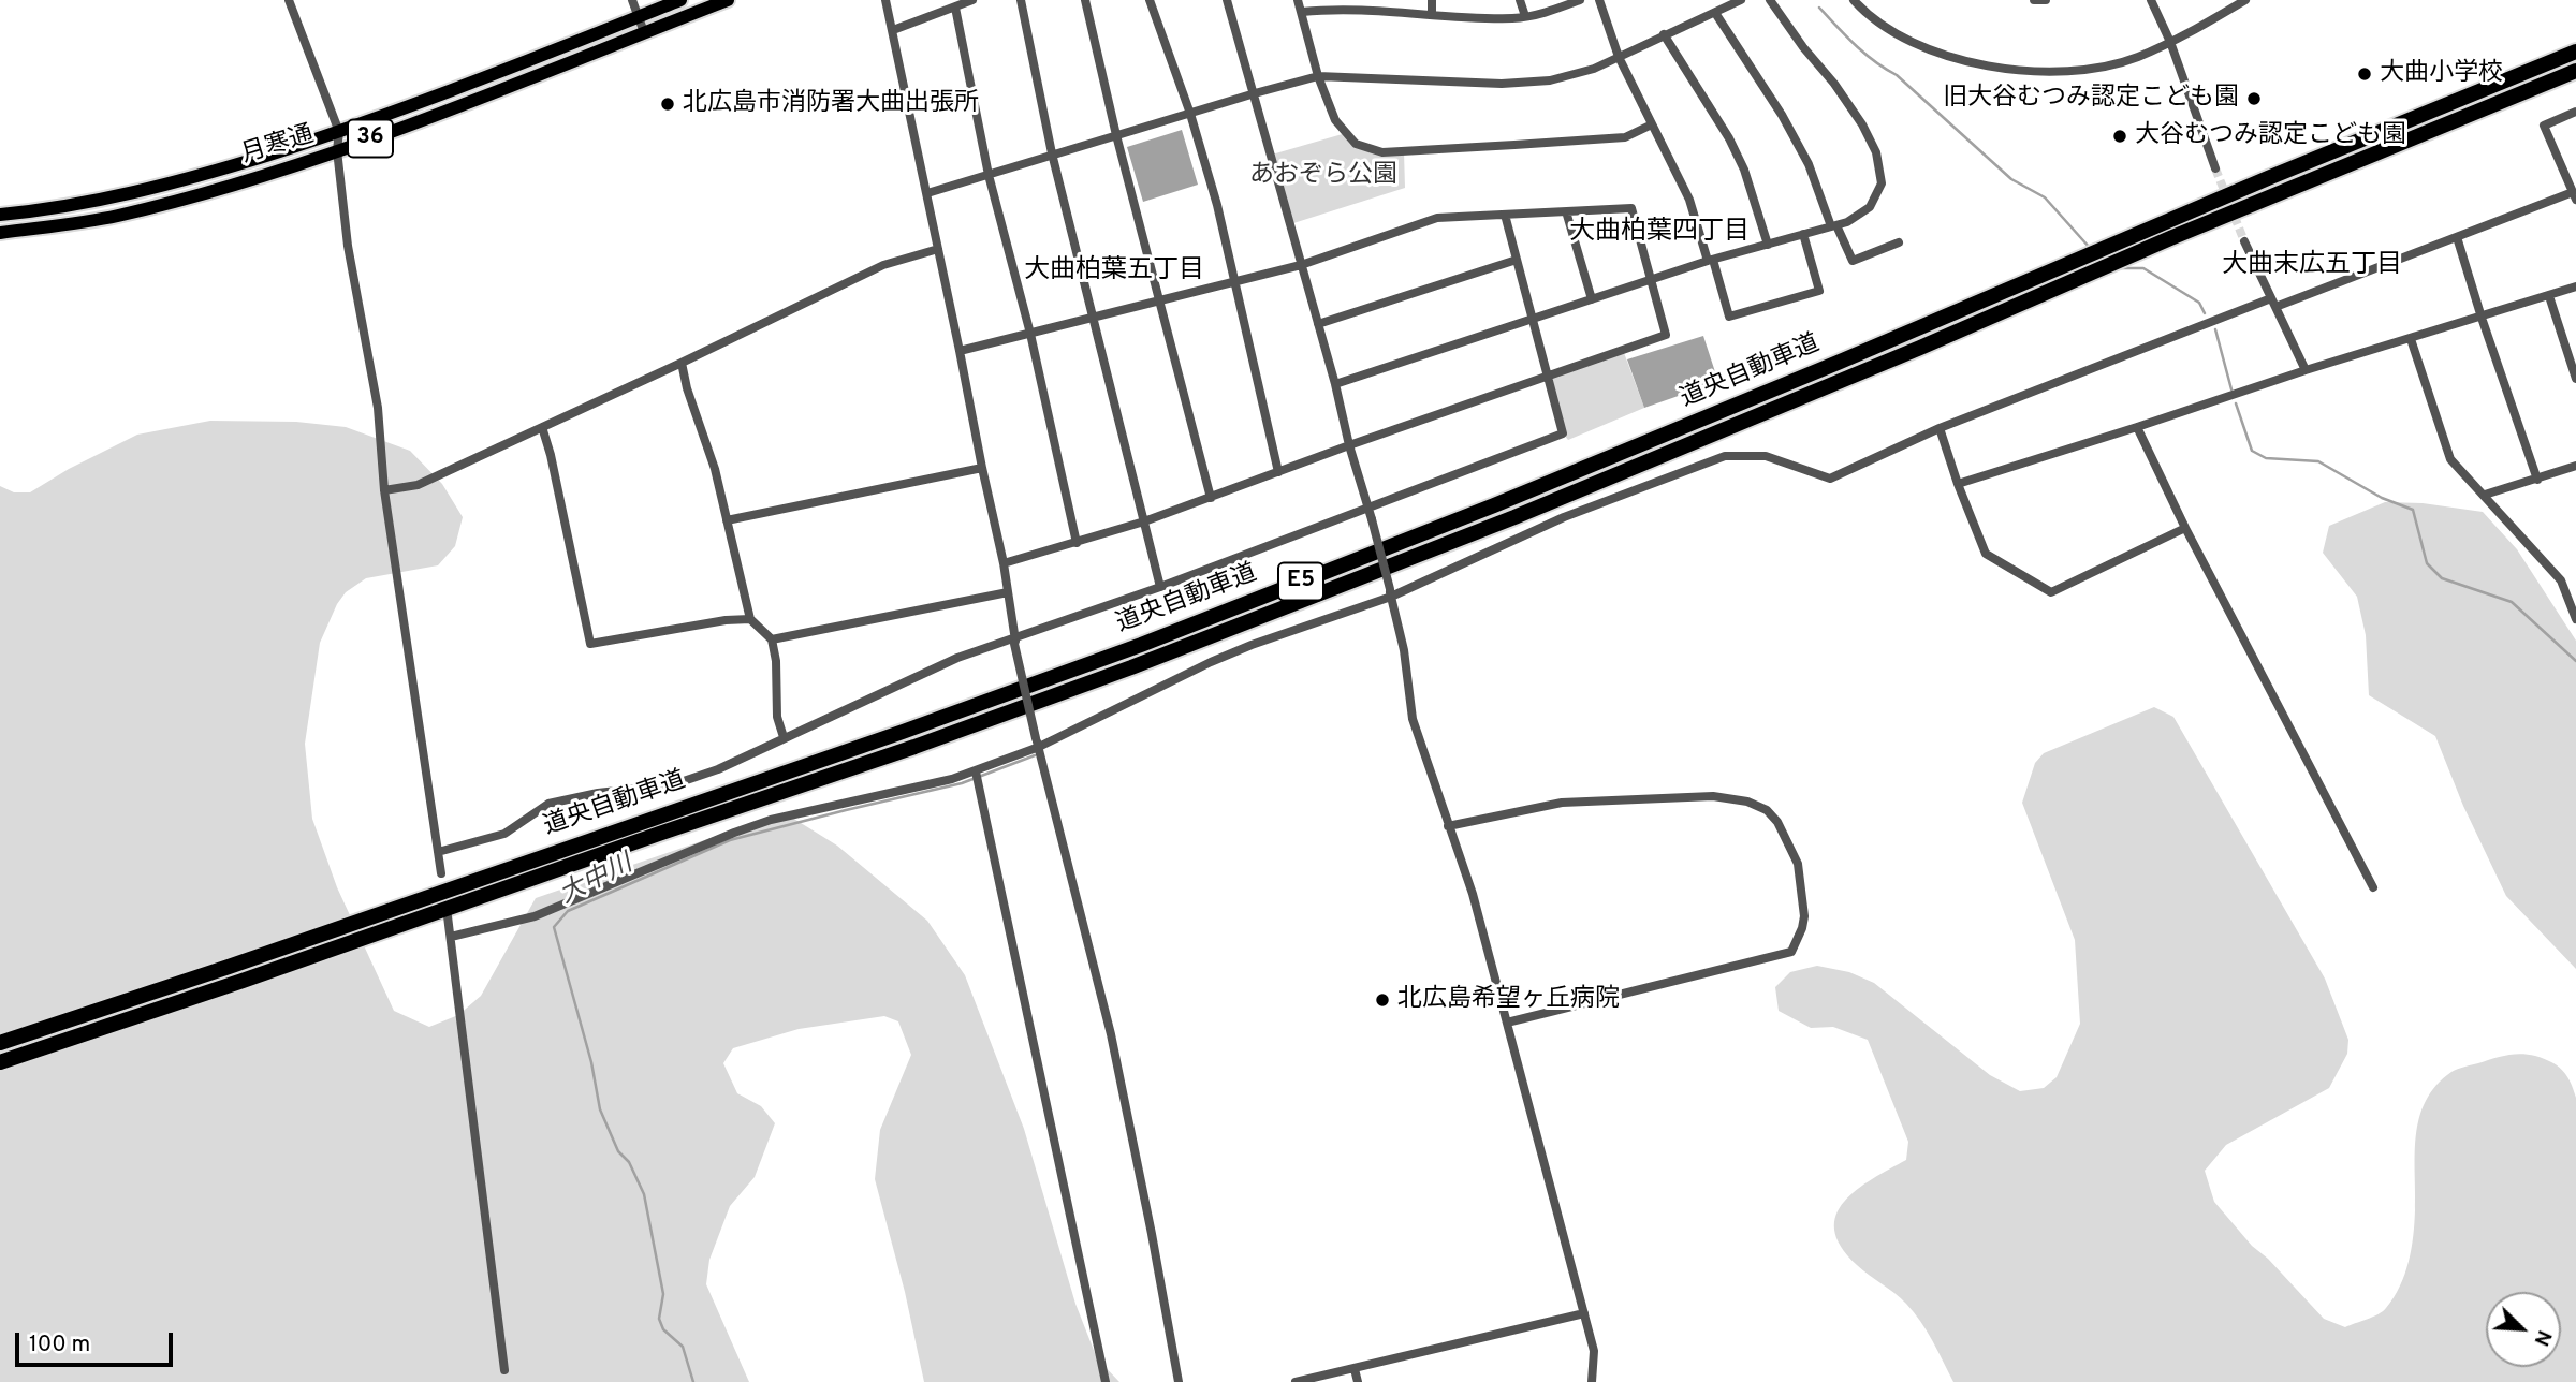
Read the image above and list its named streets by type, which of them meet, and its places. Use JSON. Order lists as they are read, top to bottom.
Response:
{
  "streets": {
    "highway": [
      "36",
      "月寒通",
      "道央自動車道",
      "E5"
    ]
  },
  "districts": ["大曲柏葉四丁目", "大曲末広五丁目", "大曲柏葉五丁目"],
  "water": ["大中川"],
  "parks": ["あおぞら公園"],
  "places": [
    "大曲小学校",
    "旧大谷むつみ認定こども園",
    "北広島市消防署大曲出張所",
    "大谷むつみ認定こども園",
    "北広島希望ヶ丘病院"
  ],
  "scale_bar": "100 m",
  "north": "bottom right"
}
